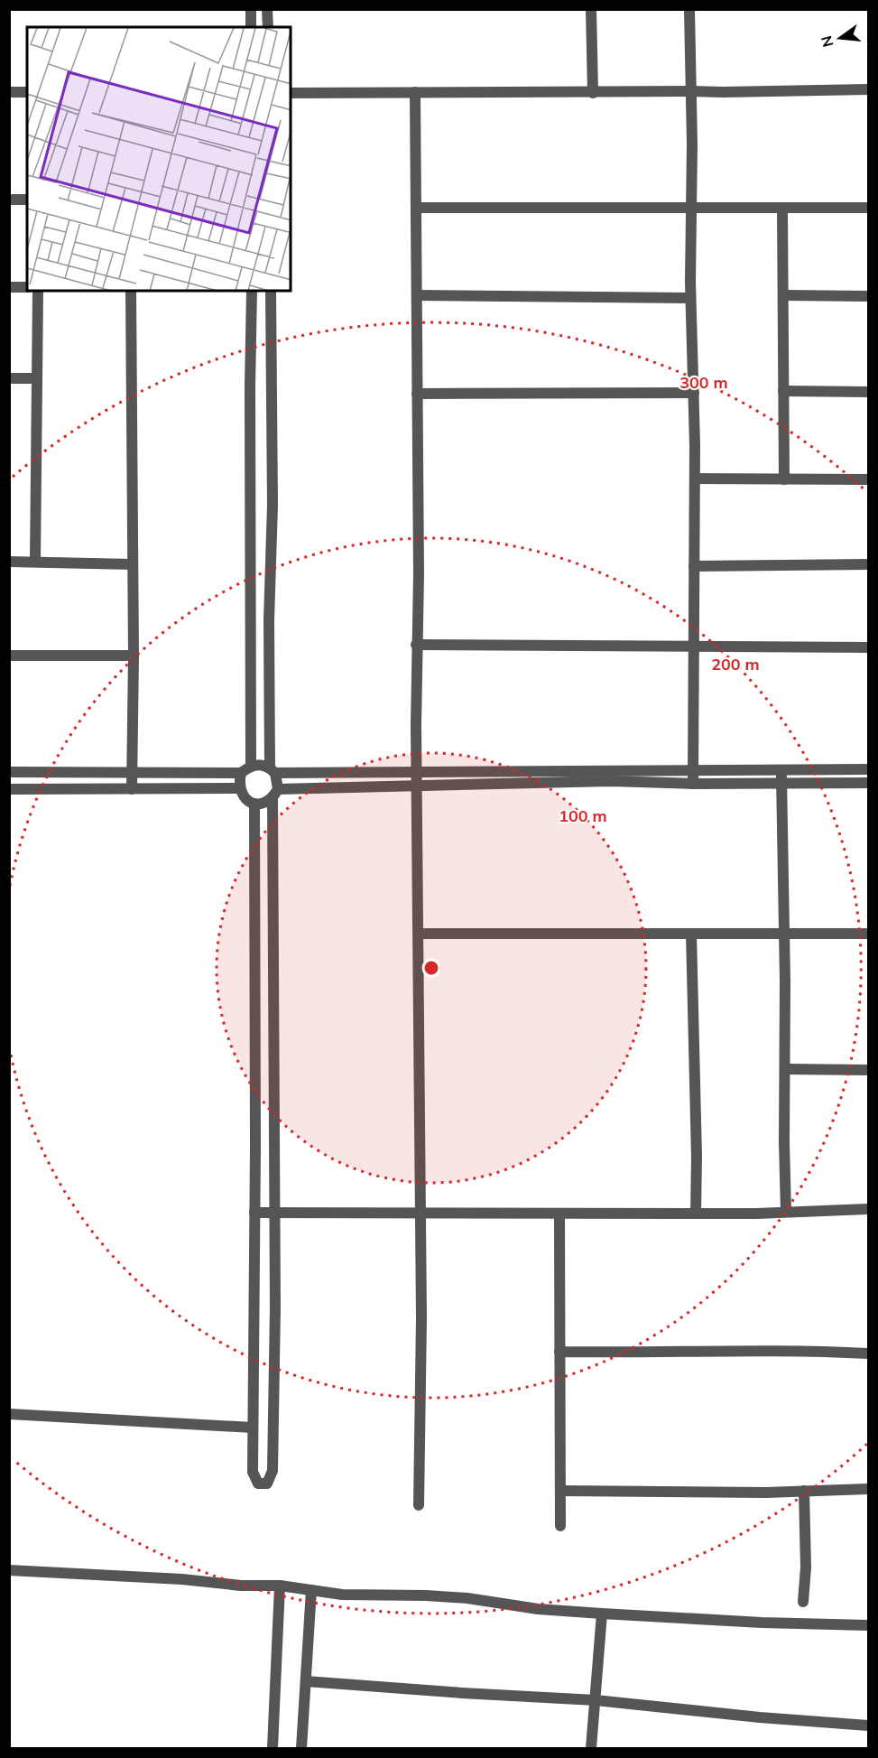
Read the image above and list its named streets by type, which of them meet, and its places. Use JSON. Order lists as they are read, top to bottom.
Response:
{
  "north": "left",
  "rings": ["300 m", "200 m", "100 m"]
}
